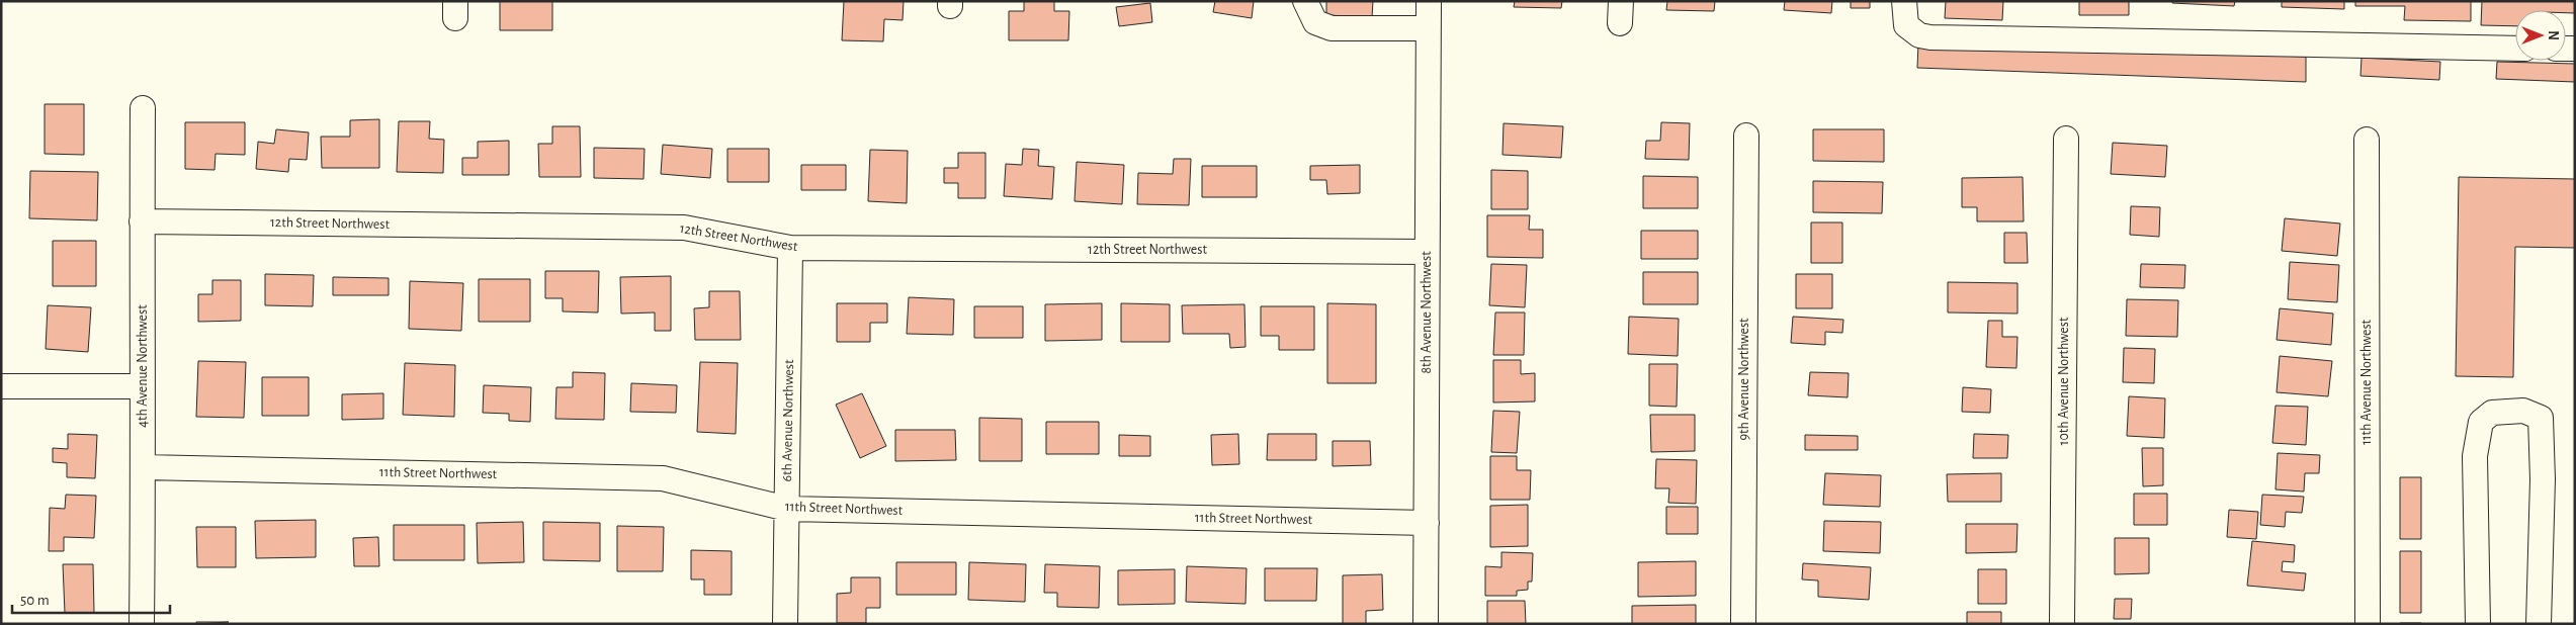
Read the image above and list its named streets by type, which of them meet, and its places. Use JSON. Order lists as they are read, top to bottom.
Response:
{
  "streets": {
    "street": [
      "12th Street Northwest",
      "8th Avenue Northwest",
      "4th Avenue Northwest",
      "9th Avenue Northwest",
      "10th Avenue Northwest",
      "11th Avenue Northwest",
      "6th Avenue Northwest",
      "11th Street Northwest"
    ]
  },
  "crossings": [
    ["12th Street Northwest", "8th Avenue Northwest"],
    ["12th Street Northwest", "4th Avenue Northwest"],
    ["12th Street Northwest", "6th Avenue Northwest"],
    ["8th Avenue Northwest", "11th Street Northwest"],
    ["4th Avenue Northwest", "11th Street Northwest"],
    ["6th Avenue Northwest", "11th Street Northwest"]
  ],
  "scale_bar": "50 m",
  "north": "right"
}
